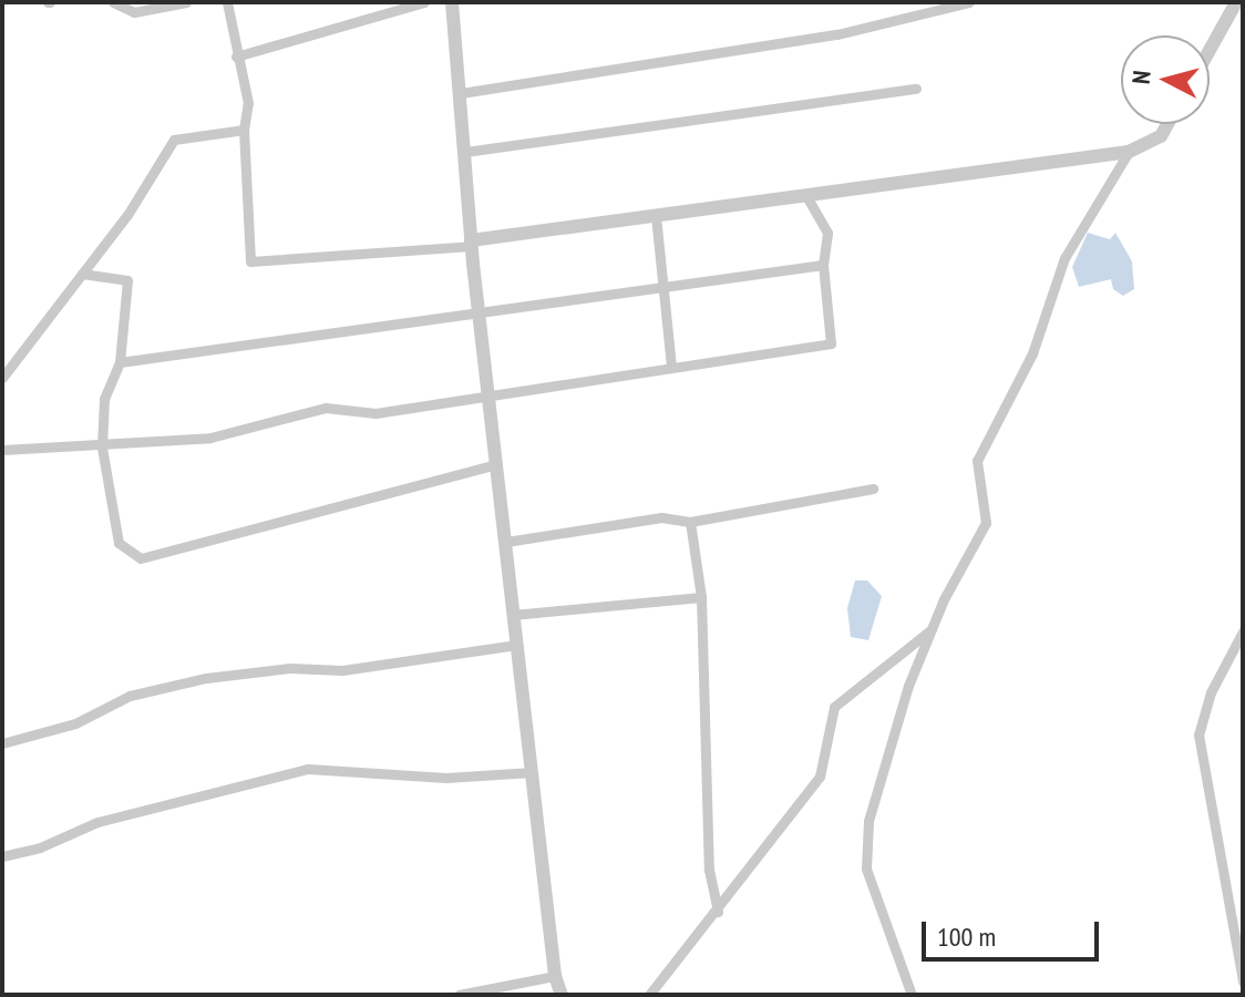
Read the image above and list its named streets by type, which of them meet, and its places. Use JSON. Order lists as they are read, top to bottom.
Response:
{
  "scale_bar": "100 m",
  "north": "left"
}
